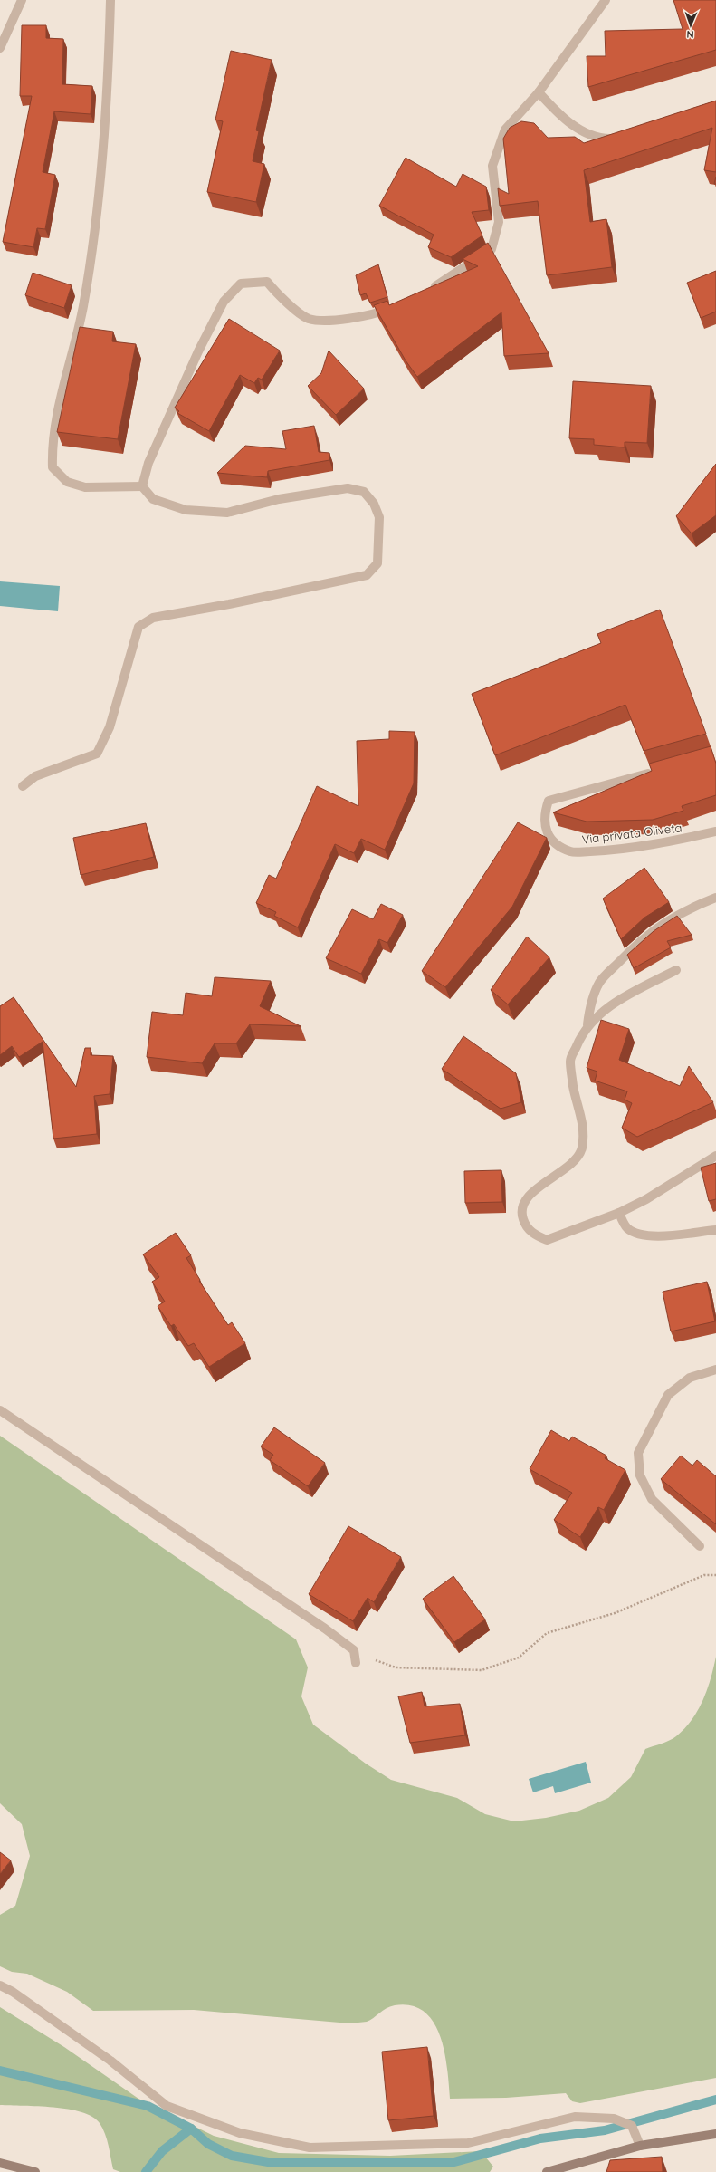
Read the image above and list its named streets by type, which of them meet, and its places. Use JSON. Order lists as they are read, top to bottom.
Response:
{
  "streets": {
    "street": ["Via privata Oliveta"]
  },
  "north": "bottom"
}
